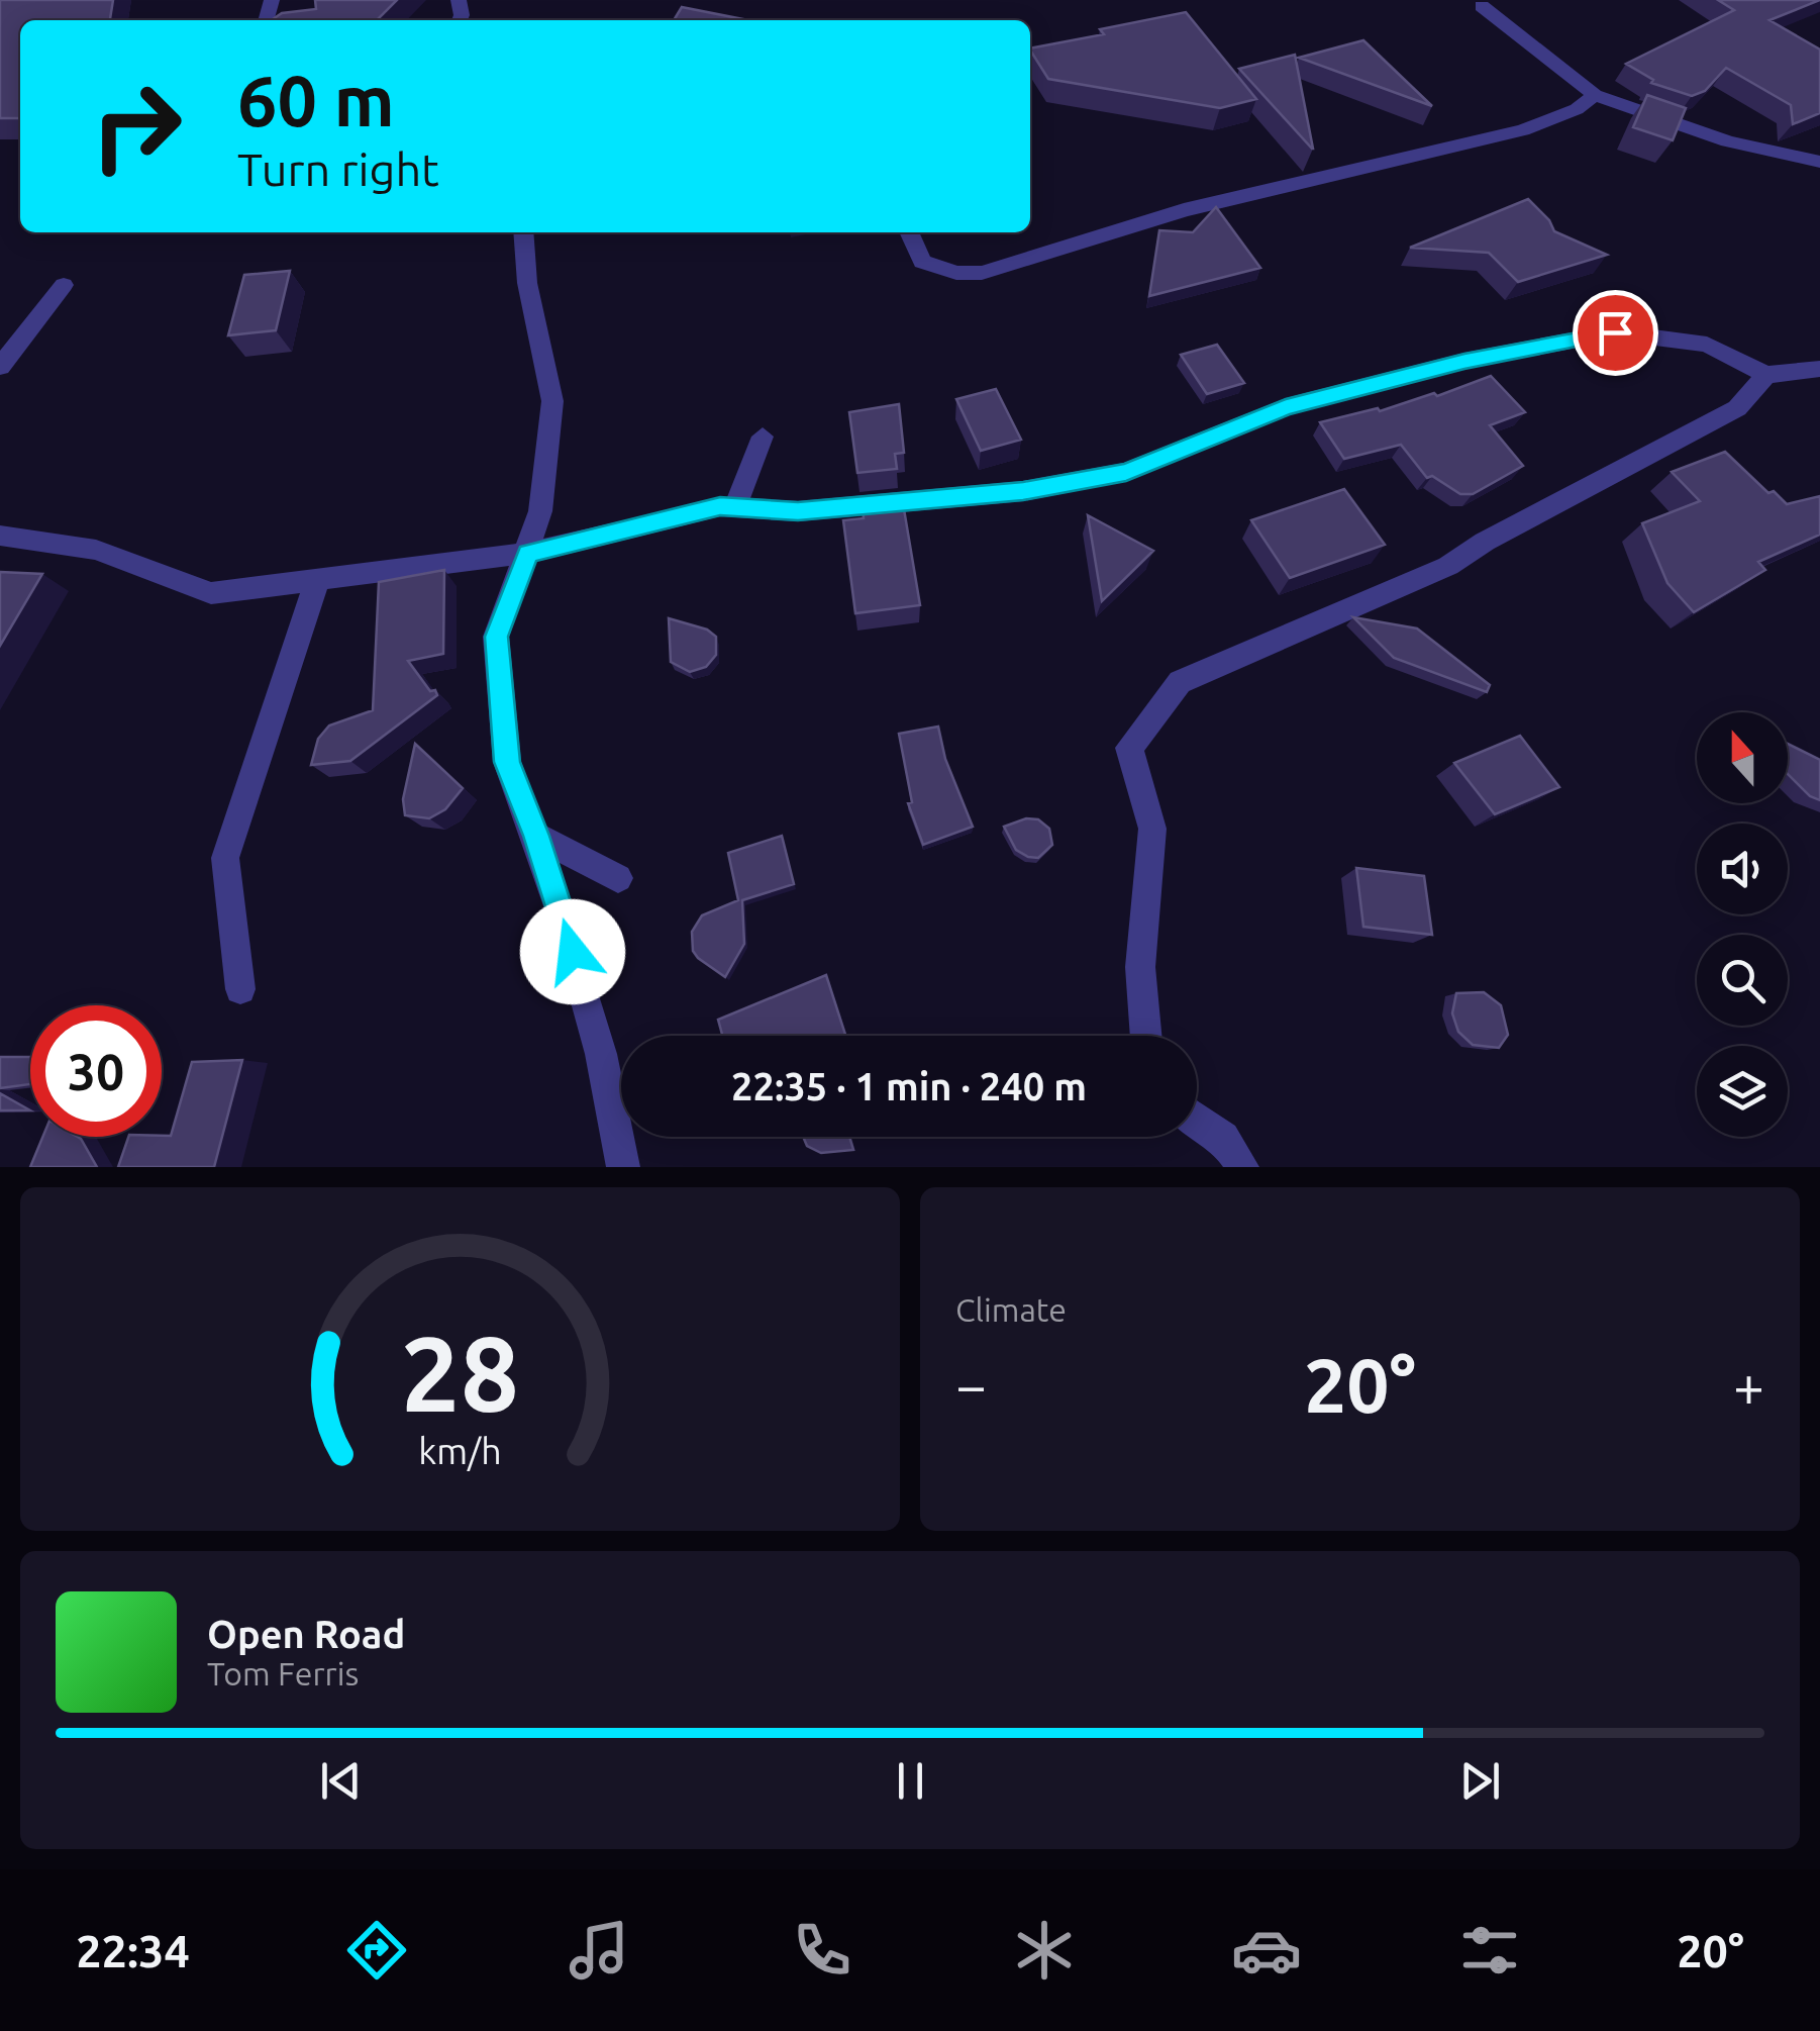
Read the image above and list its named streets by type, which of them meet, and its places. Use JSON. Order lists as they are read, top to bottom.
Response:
{
  "north": "top",
  "page": {
    "turn": ["60 m", "Turn right"],
    "limit": "30",
    "trip": "22:35 · 1 min · 240 m",
    "tile": "Climate",
    "heat": ["−", "20°", "+"],
    "song": ["Open Road", "Tom Ferris"],
    "tabs": ["22:34", "20°"],
    "gauge": ["28", "km/h"]
  }
}
